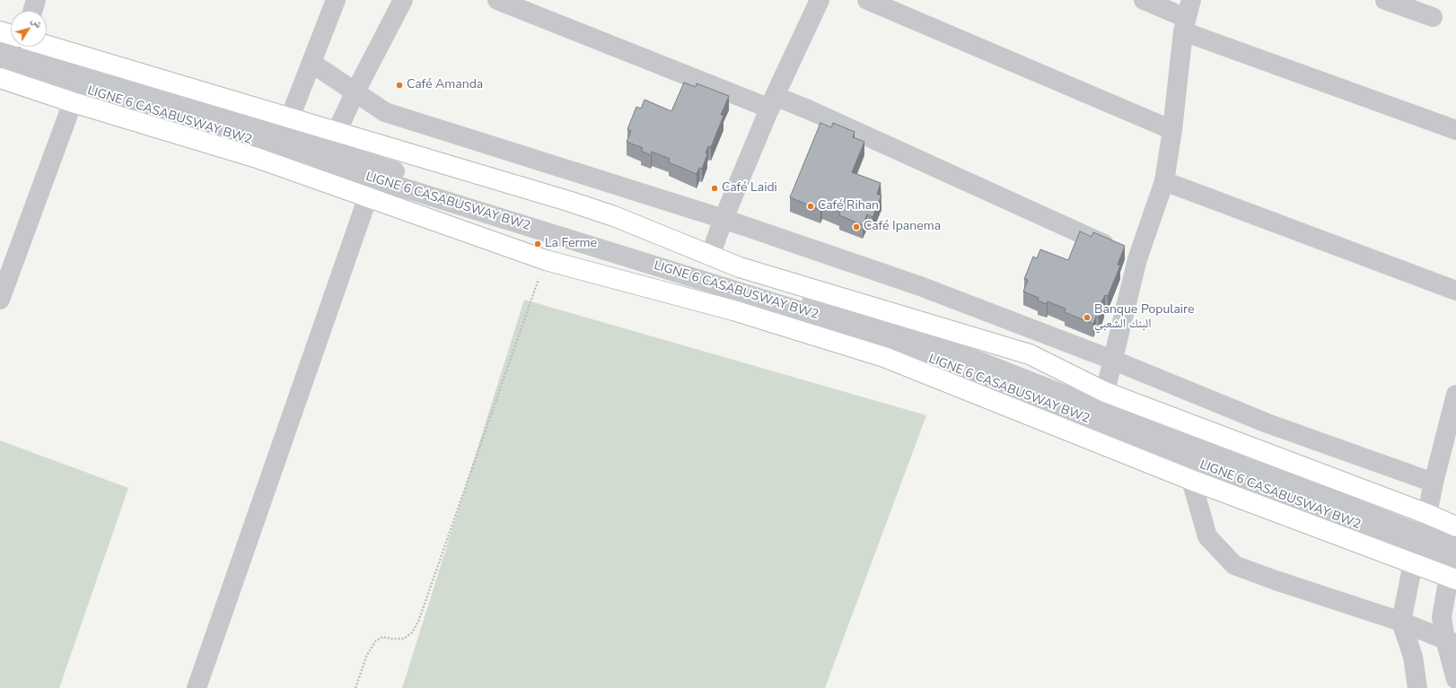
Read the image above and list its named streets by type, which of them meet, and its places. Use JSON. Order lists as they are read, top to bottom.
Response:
{
  "streets": {
    "street": ["LIGNE 6 CASABUSWAY BW2"]
  },
  "places": [
    "Café Amanda",
    "Café Laidi",
    "Café Rihan",
    "Café Ipanema",
    "La Ferme",
    "Banque Populaire البنك الشعبي"
  ],
  "north": "top right"
}
